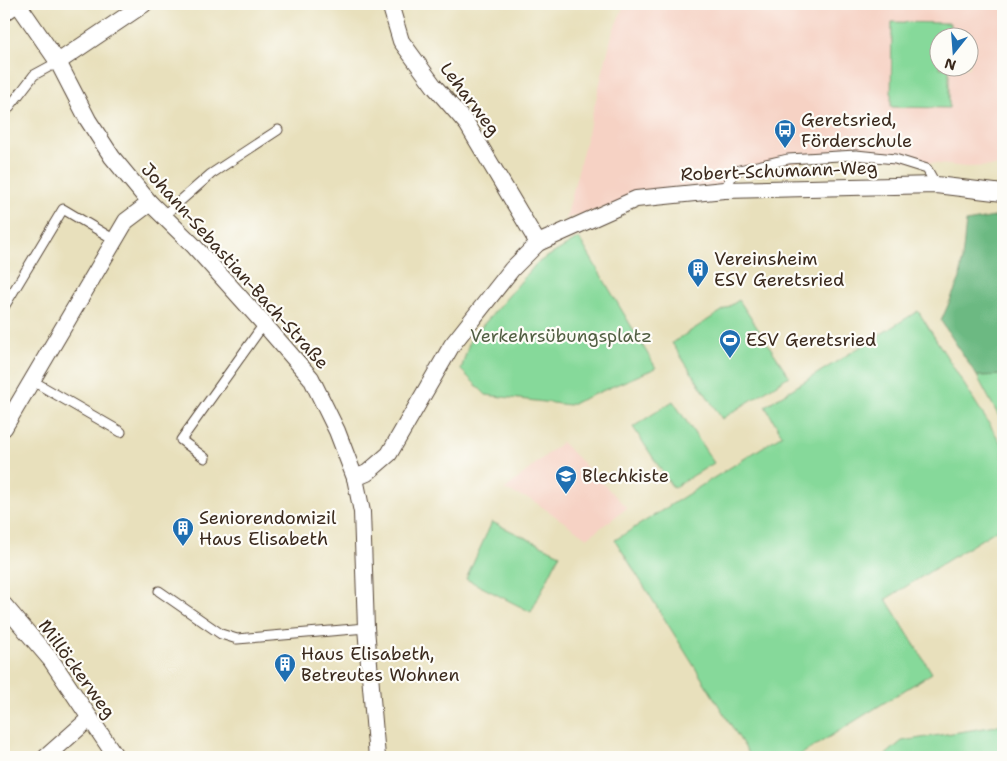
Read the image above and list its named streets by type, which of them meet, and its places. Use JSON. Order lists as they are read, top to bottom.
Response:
{
  "streets": {
    "street": [
      "Leharweg",
      "Robert-Schumann-Weg",
      "Johann-Sebastian-Bach-Straße",
      "Millöckerweg"
    ]
  },
  "crossings": [
    ["Leharweg", "Robert-Schumann-Weg"],
    ["Robert-Schumann-Weg", "Johann-Sebastian-Bach-Straße"]
  ],
  "parks": ["Verkehrsübungsplatz"],
  "places": {
    "bus stop": ["Geretsried, Förderschule"],
    "building": ["Vereinsheim ESV Geretsried", "Seniorendomizil Haus Elisabeth", "Haus Elisabeth, Betreutes Wohnen"],
    "sports": ["ESV Geretsried"],
    "school or university": ["Blechkiste"]
  },
  "north": "bottom"
}
